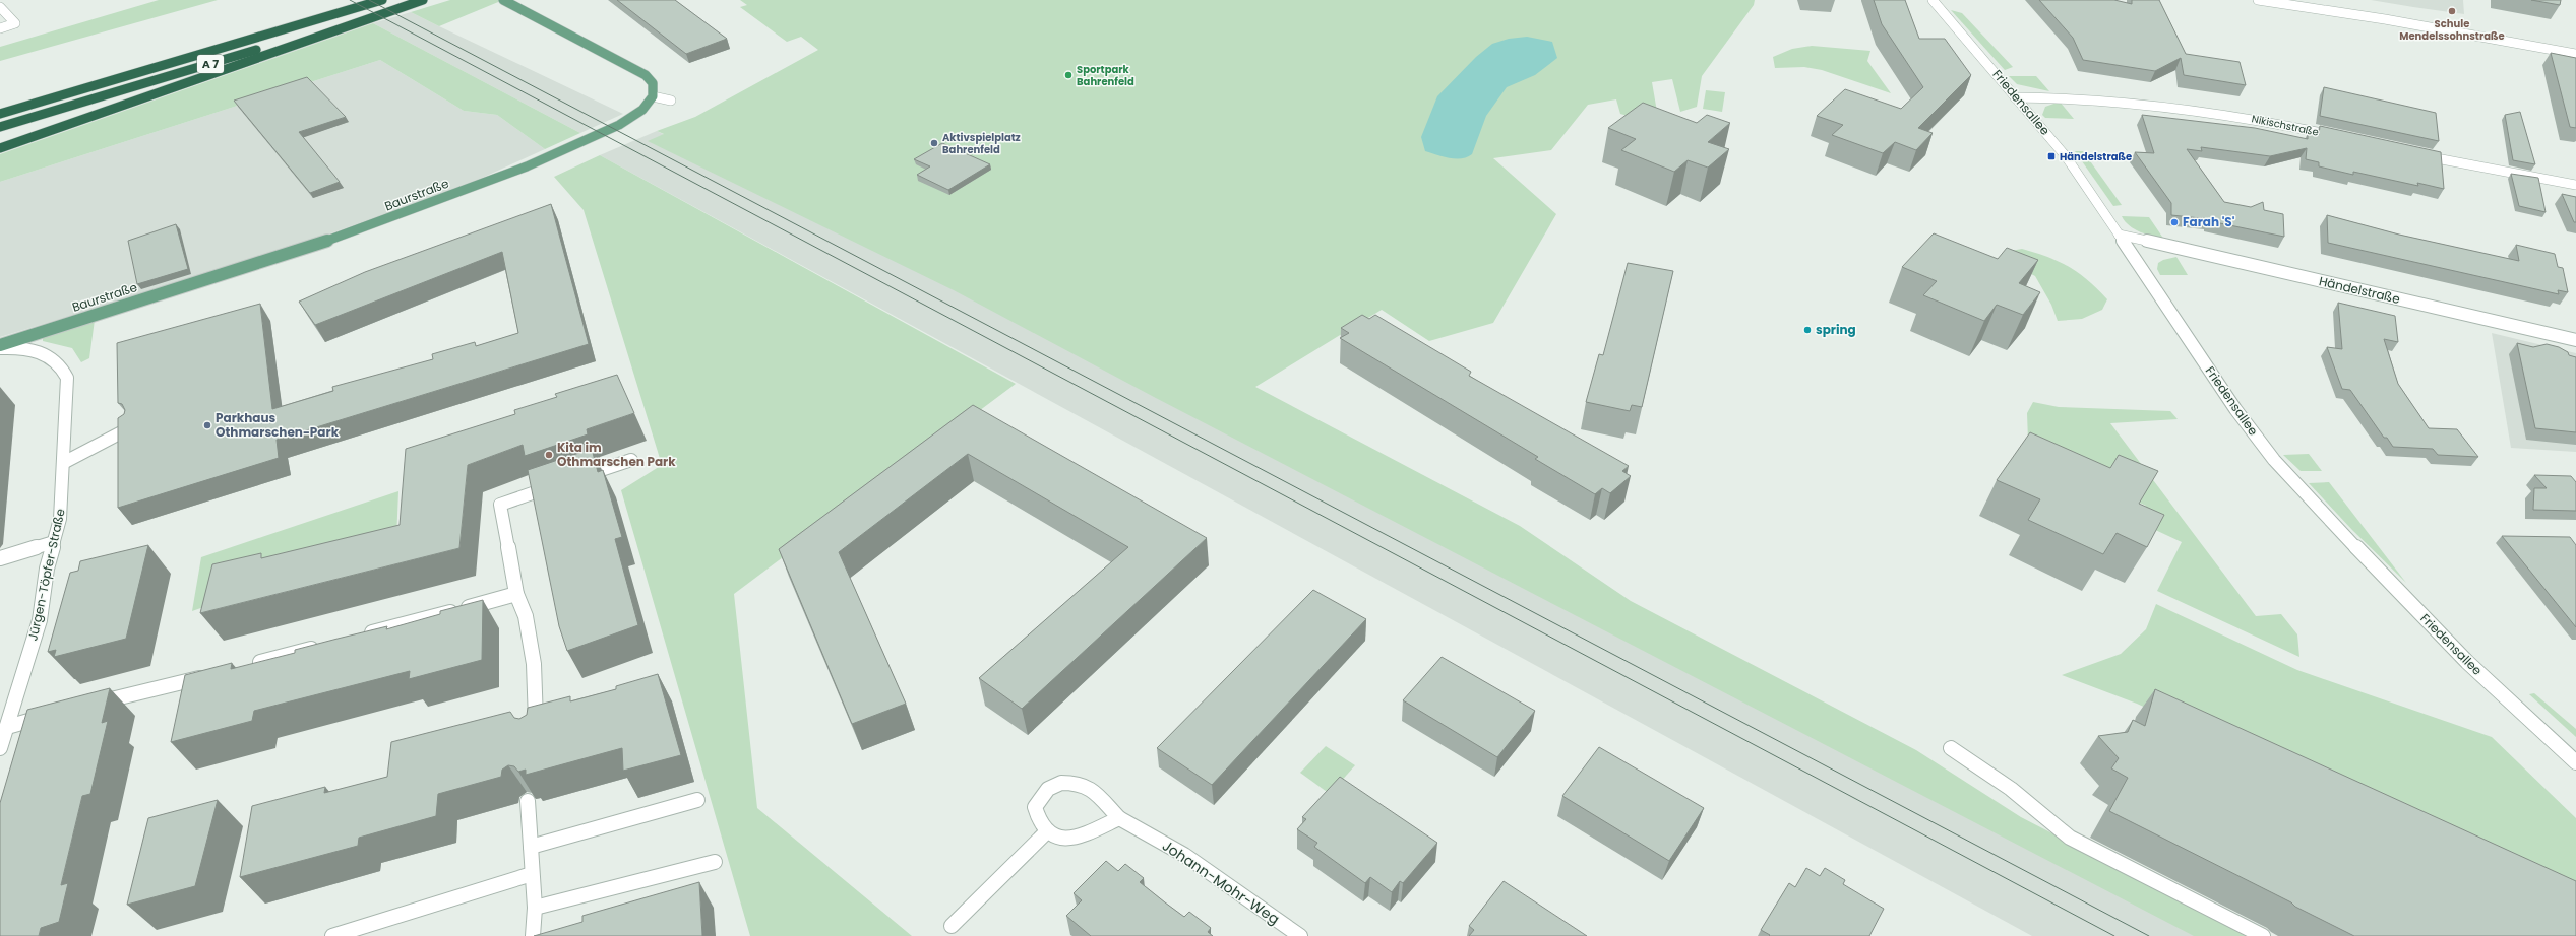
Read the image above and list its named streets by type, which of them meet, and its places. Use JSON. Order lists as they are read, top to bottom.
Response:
{
  "streets": {
    "highway": ["A 7"],
    "main road": ["Baurstraße"],
    "street": [
      "Friedensallee",
      "Nikischstraße",
      "Händelstraße",
      "Jürgen-Töpfer-Straße",
      "Johann-Mohr-Weg"
    ]
  },
  "crossings": [
    ["Friedensallee", "Nikischstraße"],
    ["Friedensallee", "Händelstraße"]
  ],
  "places": {
    "other": [
      "Schule Mendelssohnstraße",
      "Sportpark Bahrenfeld",
      "Aktivspielplatz Bahrenfeld",
      "Farah 'S'",
      "spring",
      "Parkhaus Othmarschen-Park",
      "Kita im Othmarschen Park"
    ],
    "transit": ["Händelstraße"]
  }
}
